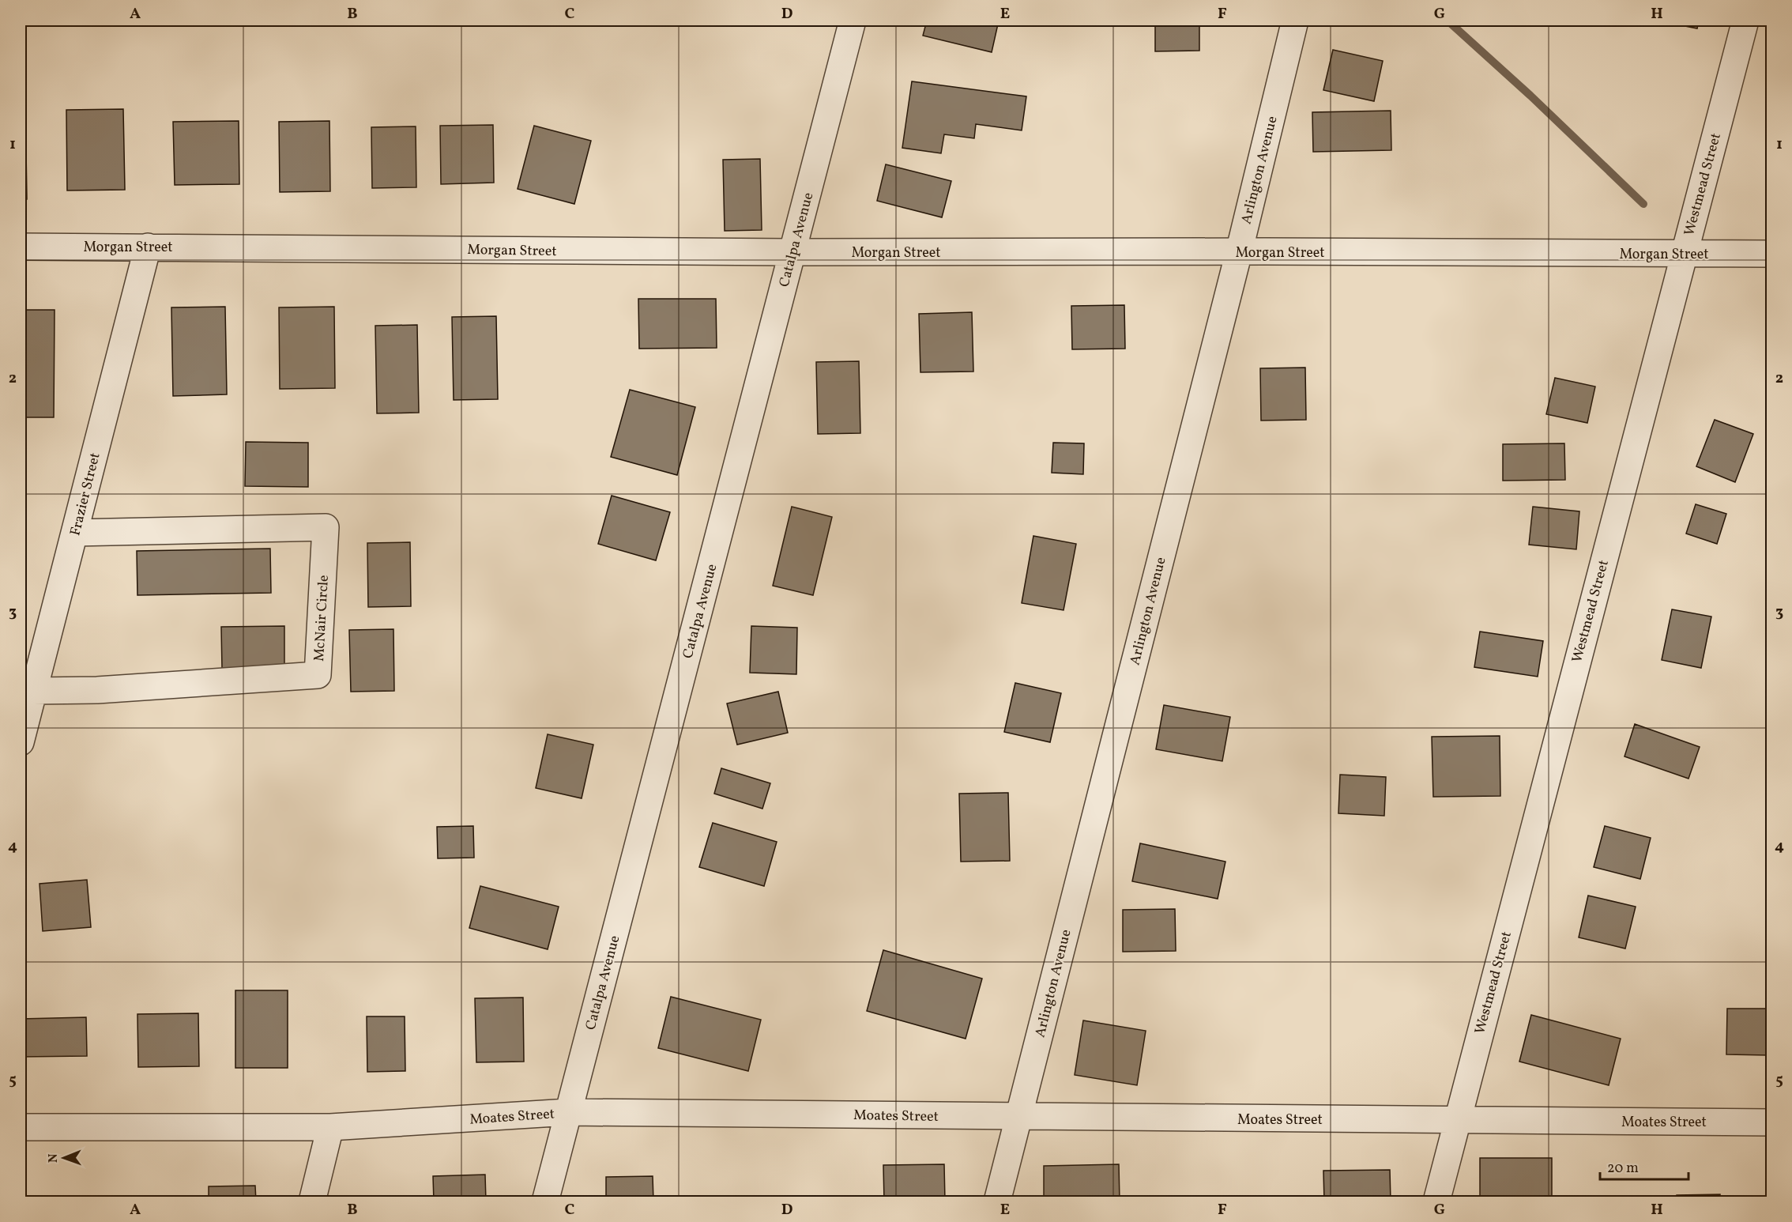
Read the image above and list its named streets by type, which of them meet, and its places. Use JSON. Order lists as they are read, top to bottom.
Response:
{
  "streets": {
    "street": [
      "Arlington Avenue",
      "Westmead Street",
      "Catalpa Avenue",
      "Morgan Street",
      "Frazier Street",
      "McNair Circle",
      "Moates Street"
    ]
  },
  "crossings": [
    ["Arlington Avenue", "Morgan Street"],
    ["Arlington Avenue", "Moates Street"],
    ["Westmead Street", "Morgan Street"],
    ["Westmead Street", "Moates Street"],
    ["Catalpa Avenue", "Morgan Street"],
    ["Catalpa Avenue", "Moates Street"],
    ["Morgan Street", "Frazier Street"],
    ["Frazier Street", "McNair Circle"]
  ],
  "scale_bar": "20 m",
  "north": "left",
  "grid": {
    "columns": [
      "A",
      "B",
      "C",
      "D",
      "E",
      "F",
      "G",
      "H"
    ],
    "rows": [
      "1",
      "2",
      "3",
      "4",
      "5"
    ]
  }
}
